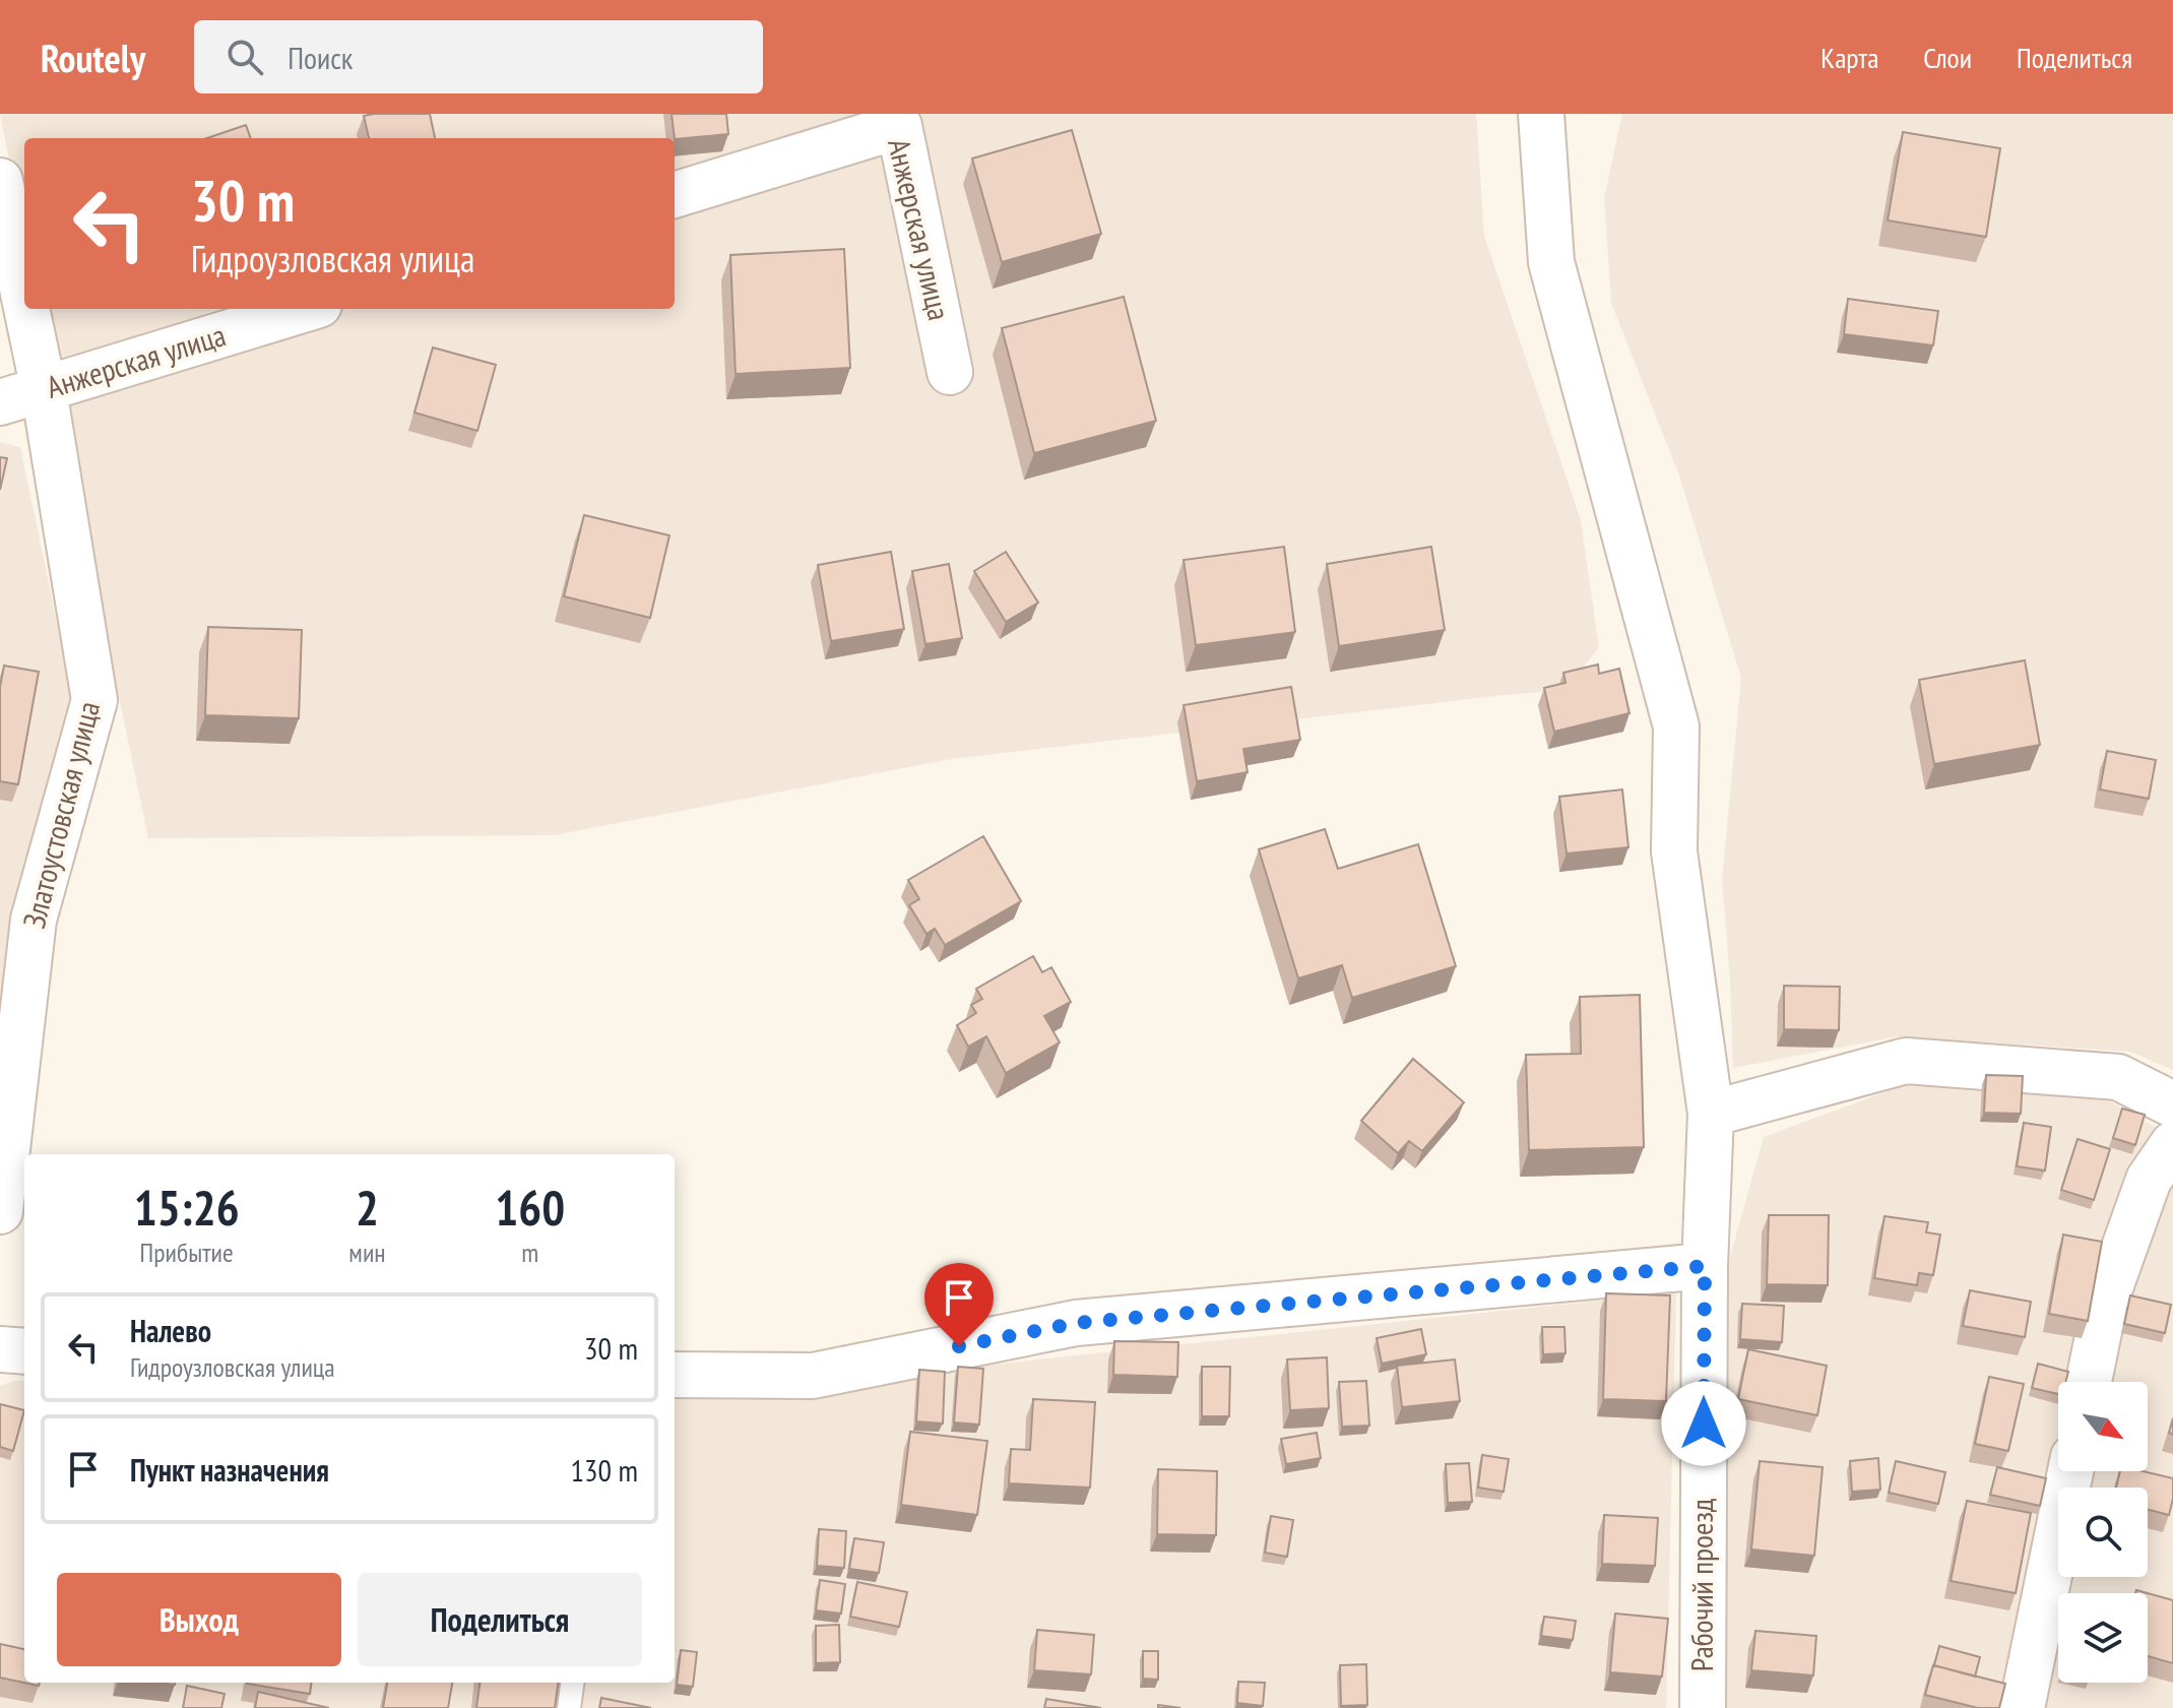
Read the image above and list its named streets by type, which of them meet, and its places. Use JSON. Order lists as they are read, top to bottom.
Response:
{
  "streets": {
    "street": ["Анжерская улица", "Златоустовская улица", "Рабочий проезд"]
  },
  "crossings": [
    ["Анжерская улица", "Златоустовская улица"]
  ],
  "north": "bottom right",
  "page": {
    "header": "Routely",
    "search": "Поиск",
    "nav": ["Карта", "Слои", "Поделиться"],
    "turn": ["30 m", "Гидроузловская улица"],
    "eta": [
      "15:26",
      "Прибытие",
      "2",
      "мин",
      "160",
      "m"
    ],
    "list": [
      {
        "name": "Налево",
        "note": "Гидроузловская улица",
        "value": "30 m"
      },
      {
        "name": "Пункт назначения",
        "value": "130 m"
      }
    ],
    "buttons": ["Выход", "Поделиться"]
  }
}
